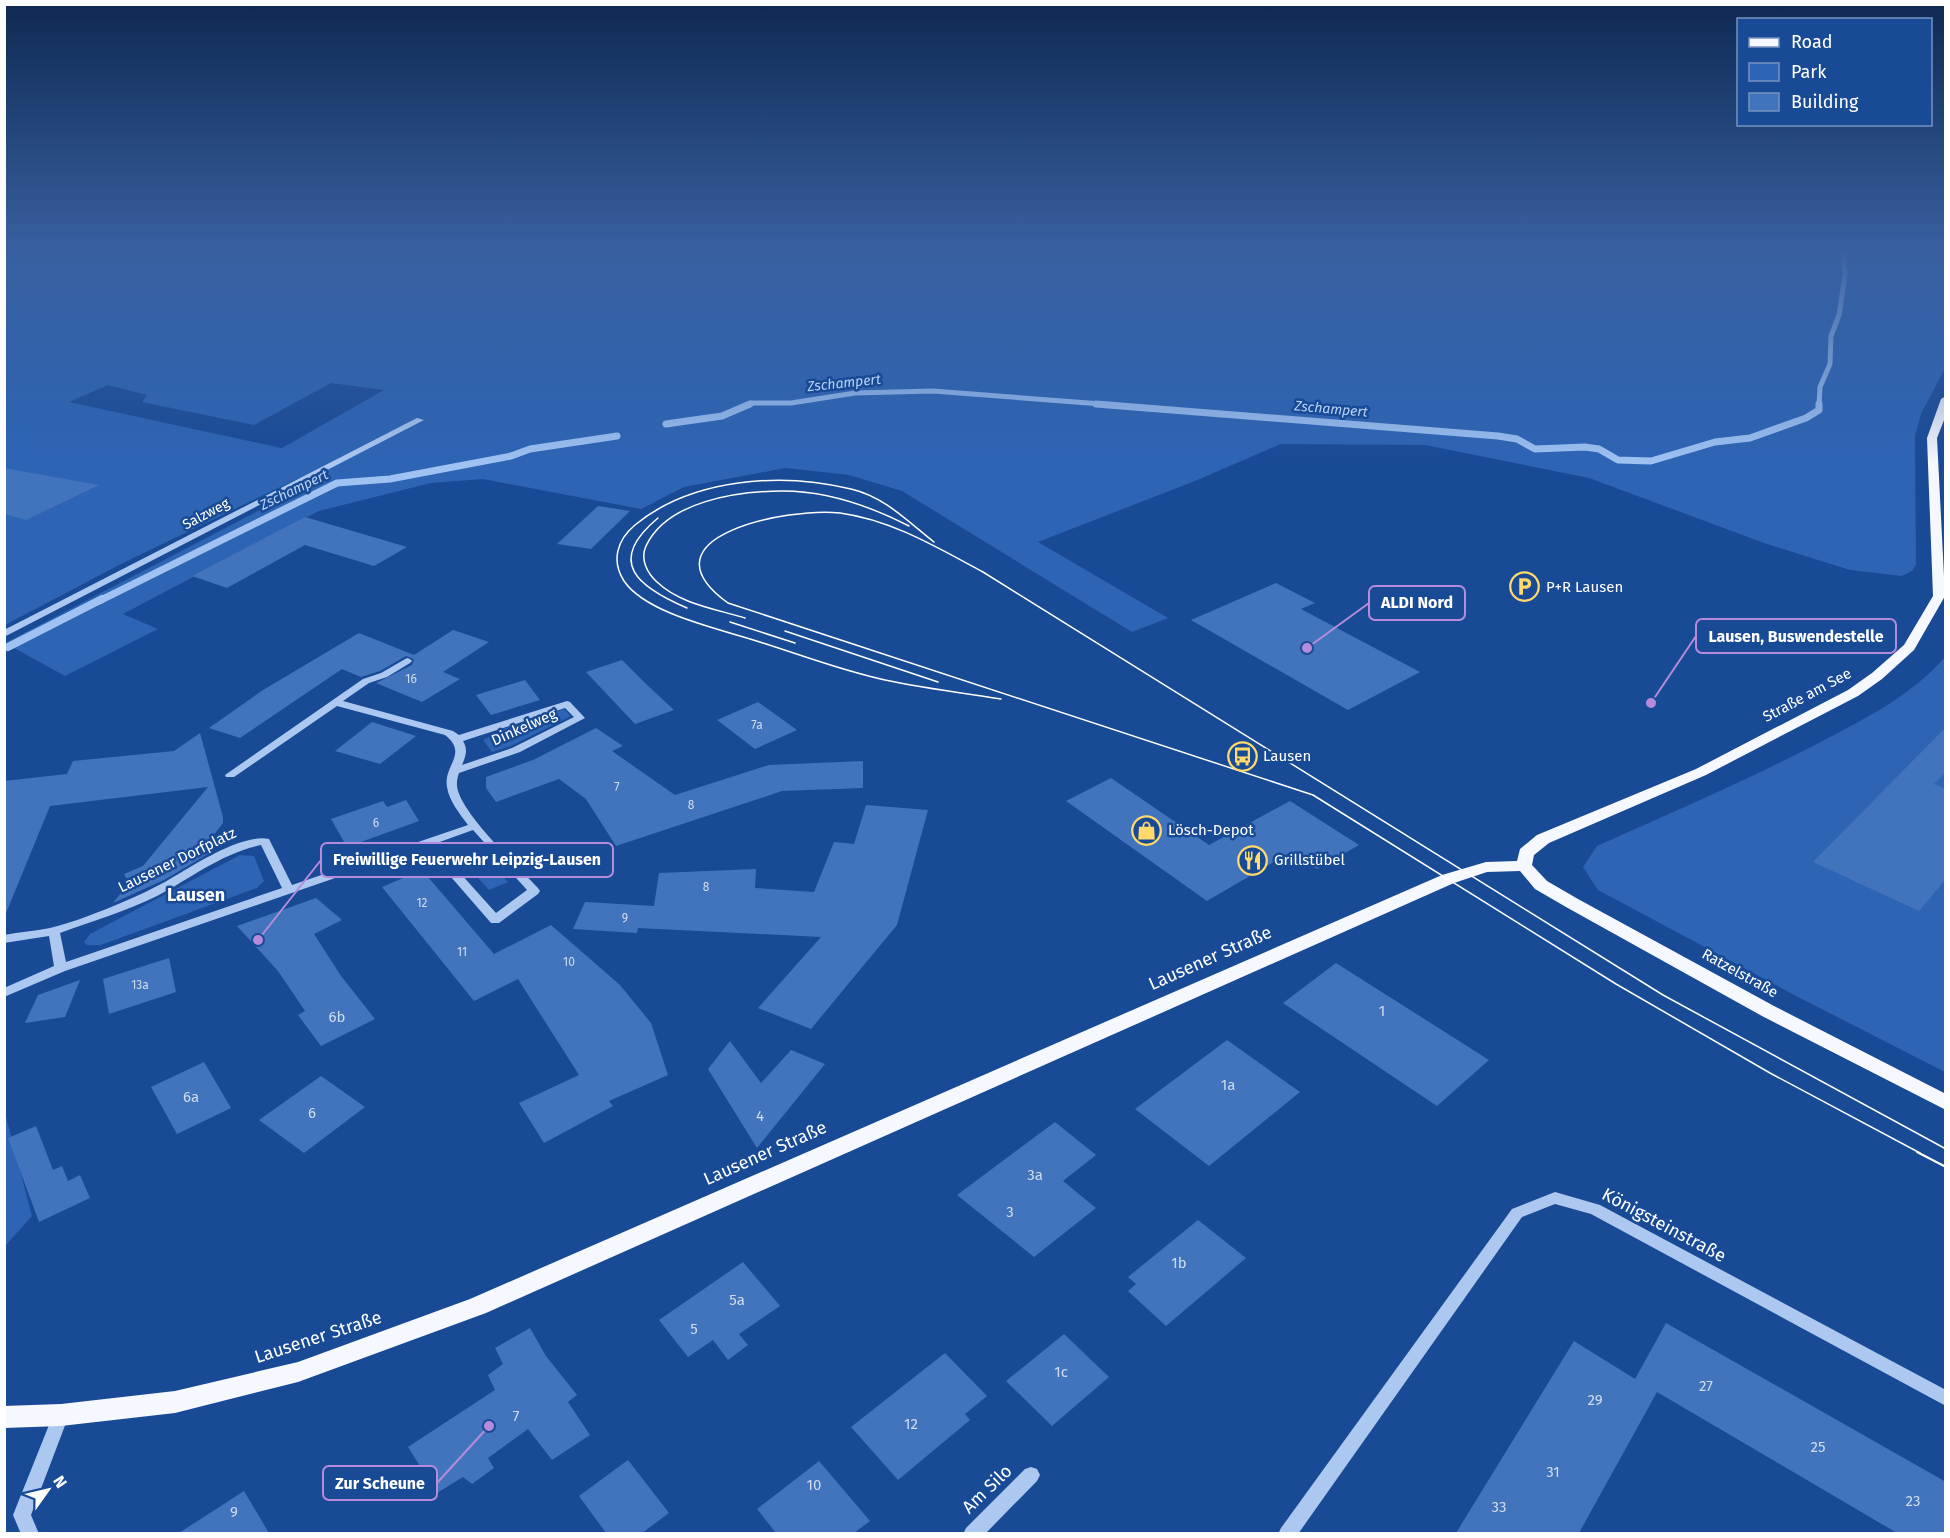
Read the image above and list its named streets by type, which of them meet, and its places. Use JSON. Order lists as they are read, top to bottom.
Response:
{
  "streets": {
    "main road": ["Straße am See", "Lausener Straße", "Ratzelstraße"],
    "street": [
      "Salzweg",
      "Dinkelweg",
      "Lausener Dorfplatz",
      "Königsteinstraße",
      "Am Silo"
    ]
  },
  "crossings": [
    ["Straße am See", "Lausener Straße"],
    ["Straße am See", "Ratzelstraße"],
    ["Lausener Straße", "Ratzelstraße"]
  ],
  "districts": ["Lausen"],
  "water": ["Zschampert"],
  "places": {
    "parking": ["P+R Lausen"],
    "other": [
      "ALDI Nord",
      "Lausen, Buswendestelle",
      "Freiwillige Feuerwehr Leipzig-Lausen",
      "Zur Scheune"
    ],
    "bus stop": ["Lausen"],
    "shop": ["Lösch-Depot"],
    "restaurant": ["Grillstübel"]
  },
  "house_numbers": [
    "16",
    "7a",
    "7",
    "8",
    "6",
    "8",
    "12",
    "9",
    "11",
    "10",
    "13a",
    "1",
    "6b",
    "1a",
    "6a",
    "6",
    "4",
    "3a",
    "3",
    "1b",
    "5a",
    "5",
    "1c",
    "27",
    "29",
    "7",
    "12",
    "25",
    "31",
    "10",
    "23",
    "33",
    "9"
  ],
  "legend": ["Road", "Park", "Building"],
  "north": "top right"
}
